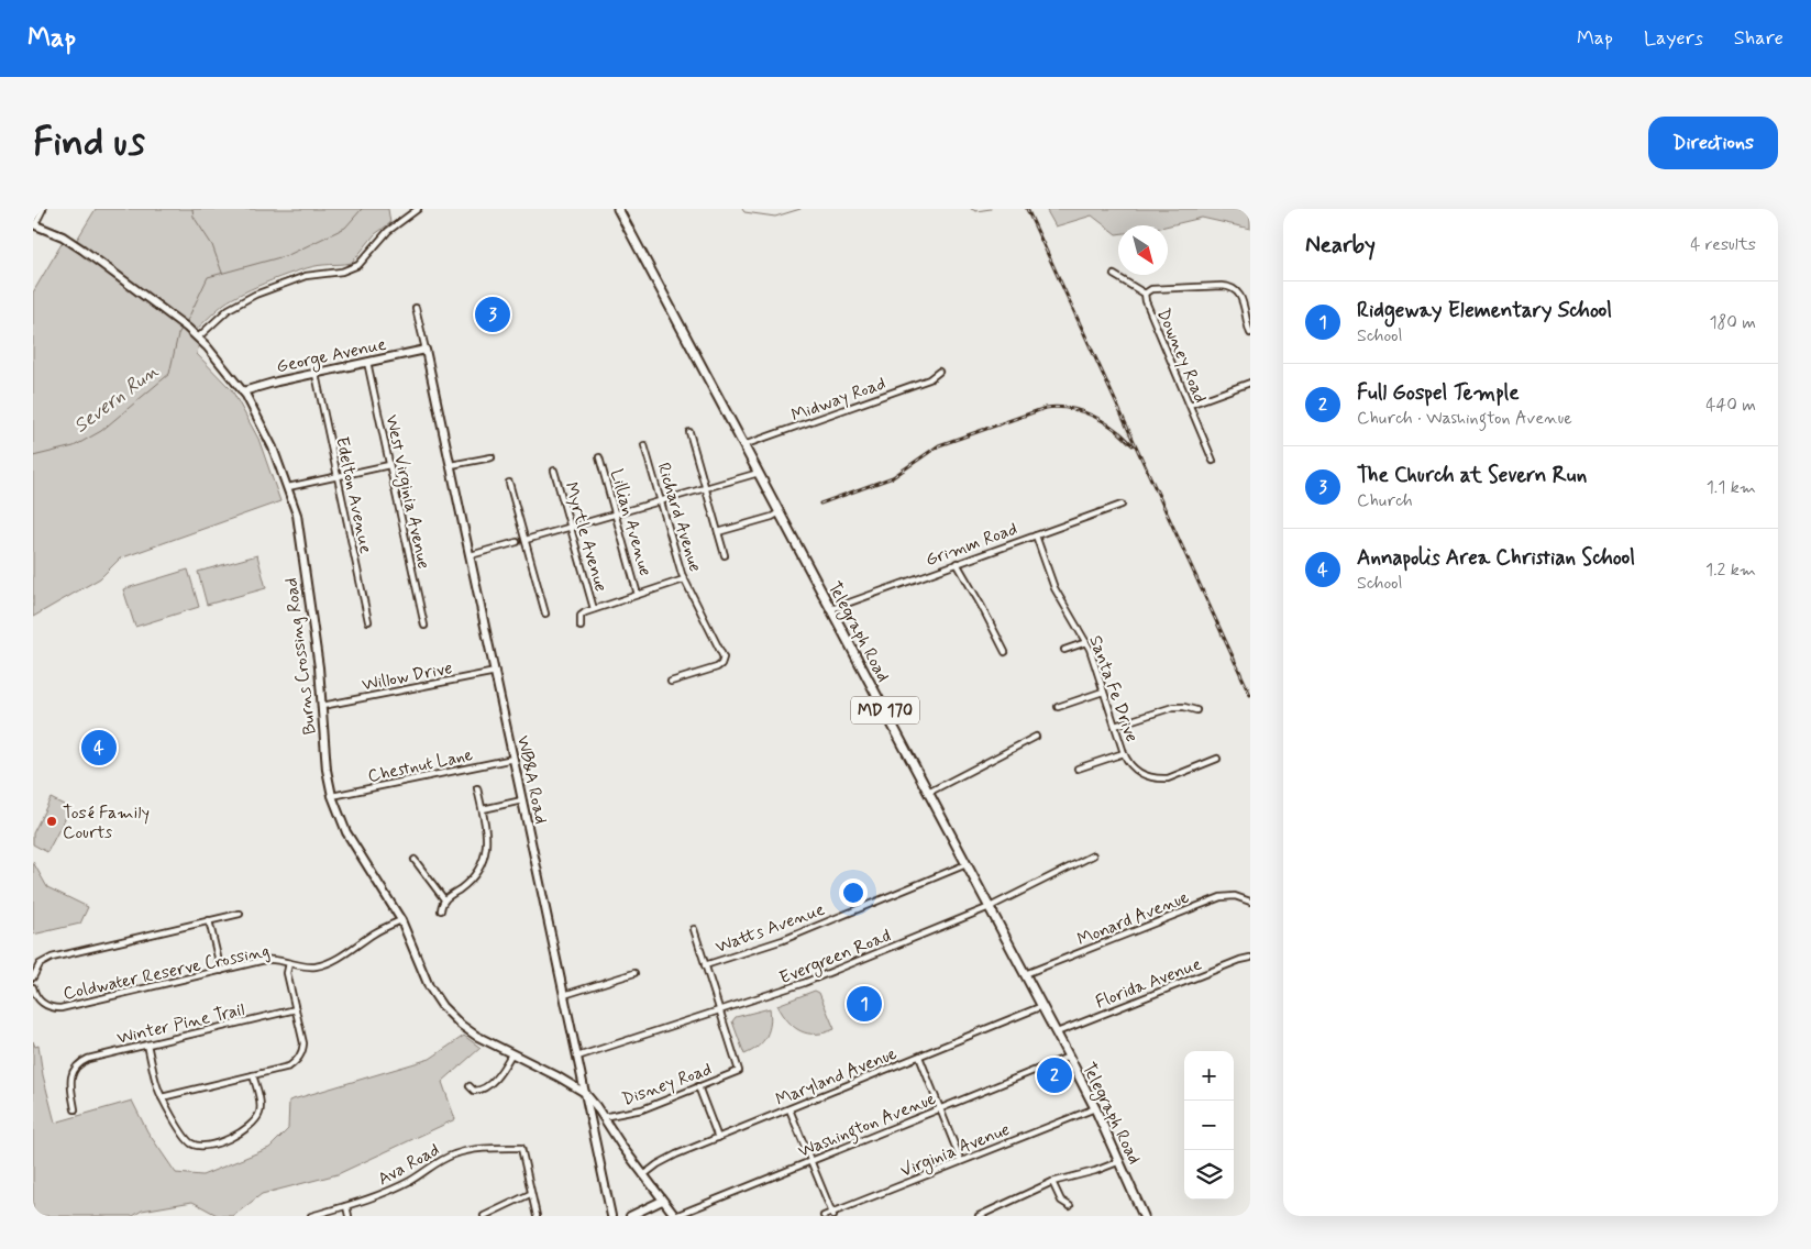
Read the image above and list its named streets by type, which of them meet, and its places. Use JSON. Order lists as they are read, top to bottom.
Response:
{
  "streets": {
    "main road": ["Telegraph Road", "MD 170"],
    "street": [
      "George Avenue",
      "Downey Road",
      "Midway Road",
      "West Virginia Avenue",
      "Edelton Avenue",
      "Richard Avenue",
      "Lillian Avenue",
      "Myrtle Avenue",
      "Grimm Road",
      "Burns Crossing Road",
      "Willow Drive",
      "Santa Fe Drive",
      "Chestnut Lane",
      "WB&A Road",
      "Monard Avenue",
      "Watts Avenue",
      "Evergreen Road",
      "Coldwater Reserve Crossing",
      "Florida Avenue",
      "Winter Pine Trail",
      "Maryland Avenue",
      "Disney Road",
      "Washington Avenue",
      "Virginia Avenue",
      "Ava Road"
    ]
  },
  "crossings": [
    ["George Avenue", "West Virginia Avenue"],
    ["George Avenue", "Edelton Avenue"],
    ["George Avenue", "Burns Crossing Road"],
    ["George Avenue", "WB&A Road"],
    ["Midway Road", "Telegraph Road"],
    ["Grimm Road", "Telegraph Road"],
    ["Grimm Road", "Santa Fe Drive"],
    ["Telegraph Road", "Monard Avenue"],
    ["Telegraph Road", "Watts Avenue"],
    ["Telegraph Road", "Evergreen Road"],
    ["Telegraph Road", "Florida Avenue"],
    ["Telegraph Road", "Maryland Avenue"],
    ["Telegraph Road", "Washington Avenue"],
    ["Telegraph Road", "Virginia Avenue"],
    ["Burns Crossing Road", "Willow Drive"],
    ["Burns Crossing Road", "Chestnut Lane"],
    ["Burns Crossing Road", "WB&A Road"],
    ["Burns Crossing Road", "Coldwater Reserve Crossing"],
    ["Willow Drive", "WB&A Road"],
    ["Chestnut Lane", "WB&A Road"],
    ["WB&A Road", "Evergreen Road"],
    ["Evergreen Road", "Disney Road"]
  ],
  "water": ["Severn Run"],
  "places": ["Tosé Family Courts"],
  "north": "bottom right",
  "page": {
    "header": "Map",
    "nav": ["Map", "Layers", "Share"],
    "buttons": "Directions",
    "title": "Find us",
    "heading": ["Nearby", "4 results"],
    "list": [
      {
        "mark": "1",
        "name": "Ridgeway Elementary School",
        "note": "School",
        "value": "180 m"
      },
      {
        "mark": "2",
        "name": "Full Gospel Temple",
        "note": "Church · Washington Avenue",
        "value": "440 m"
      },
      {
        "mark": "3",
        "name": "The Church at Severn Run",
        "note": "Church",
        "value": "1.1 km"
      },
      {
        "mark": "4",
        "name": "Annapolis Area Christian School",
        "note": "School",
        "value": "1.2 km"
      }
    ],
    "pins": [
      "3",
      "4",
      "1",
      "2"
    ],
    "map_buttons": ["+", "−"]
  }
}
